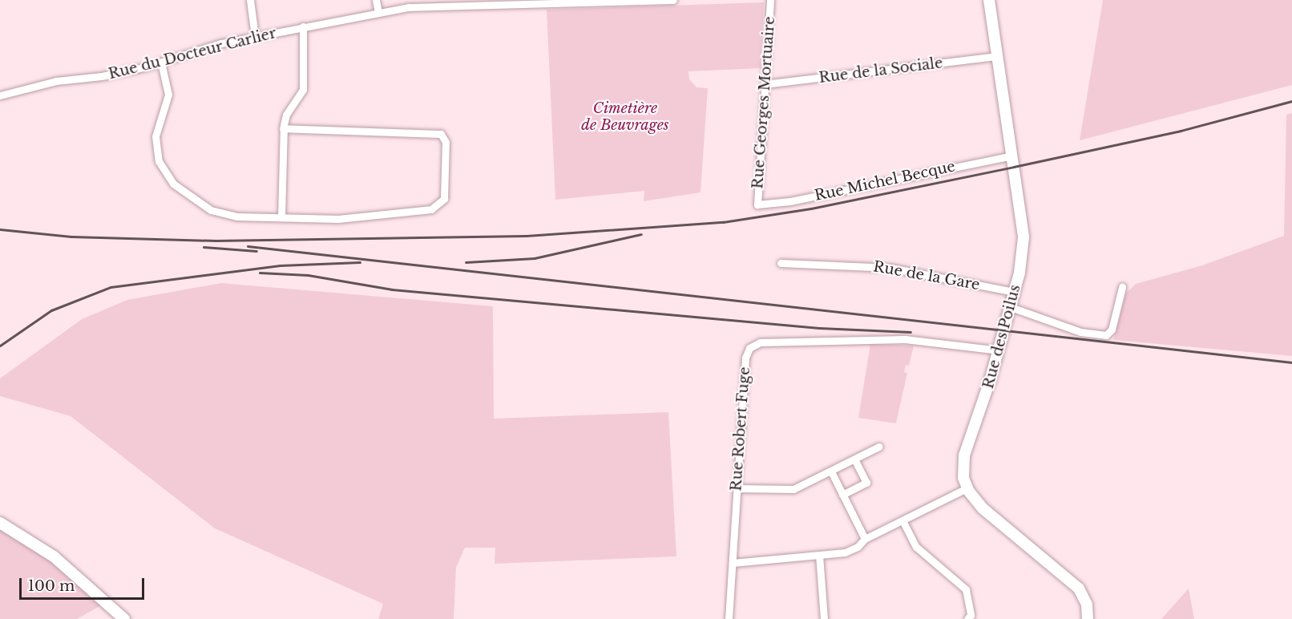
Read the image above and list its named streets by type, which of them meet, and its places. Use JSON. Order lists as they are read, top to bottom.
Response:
{
  "streets": {
    "street": [
      "Rue du Docteur Carlier",
      "Rue de la Sociale",
      "Rue Georges Mortuaire",
      "Rue Michel Becque",
      "Rue de la Gare",
      "Rue des Poilus",
      "Rue Robert Fuge"
    ]
  },
  "crossings": [
    ["Rue de la Sociale", "Rue Georges Mortuaire"],
    ["Rue de la Sociale", "Rue des Poilus"],
    ["Rue Georges Mortuaire", "Rue Michel Becque"],
    ["Rue Michel Becque", "Rue des Poilus"],
    ["Rue de la Gare", "Rue des Poilus"],
    ["Rue des Poilus", "Rue Robert Fuge"]
  ],
  "parks": ["Cimetière de Beuvrages"],
  "scale_bar": "100 m"
}
